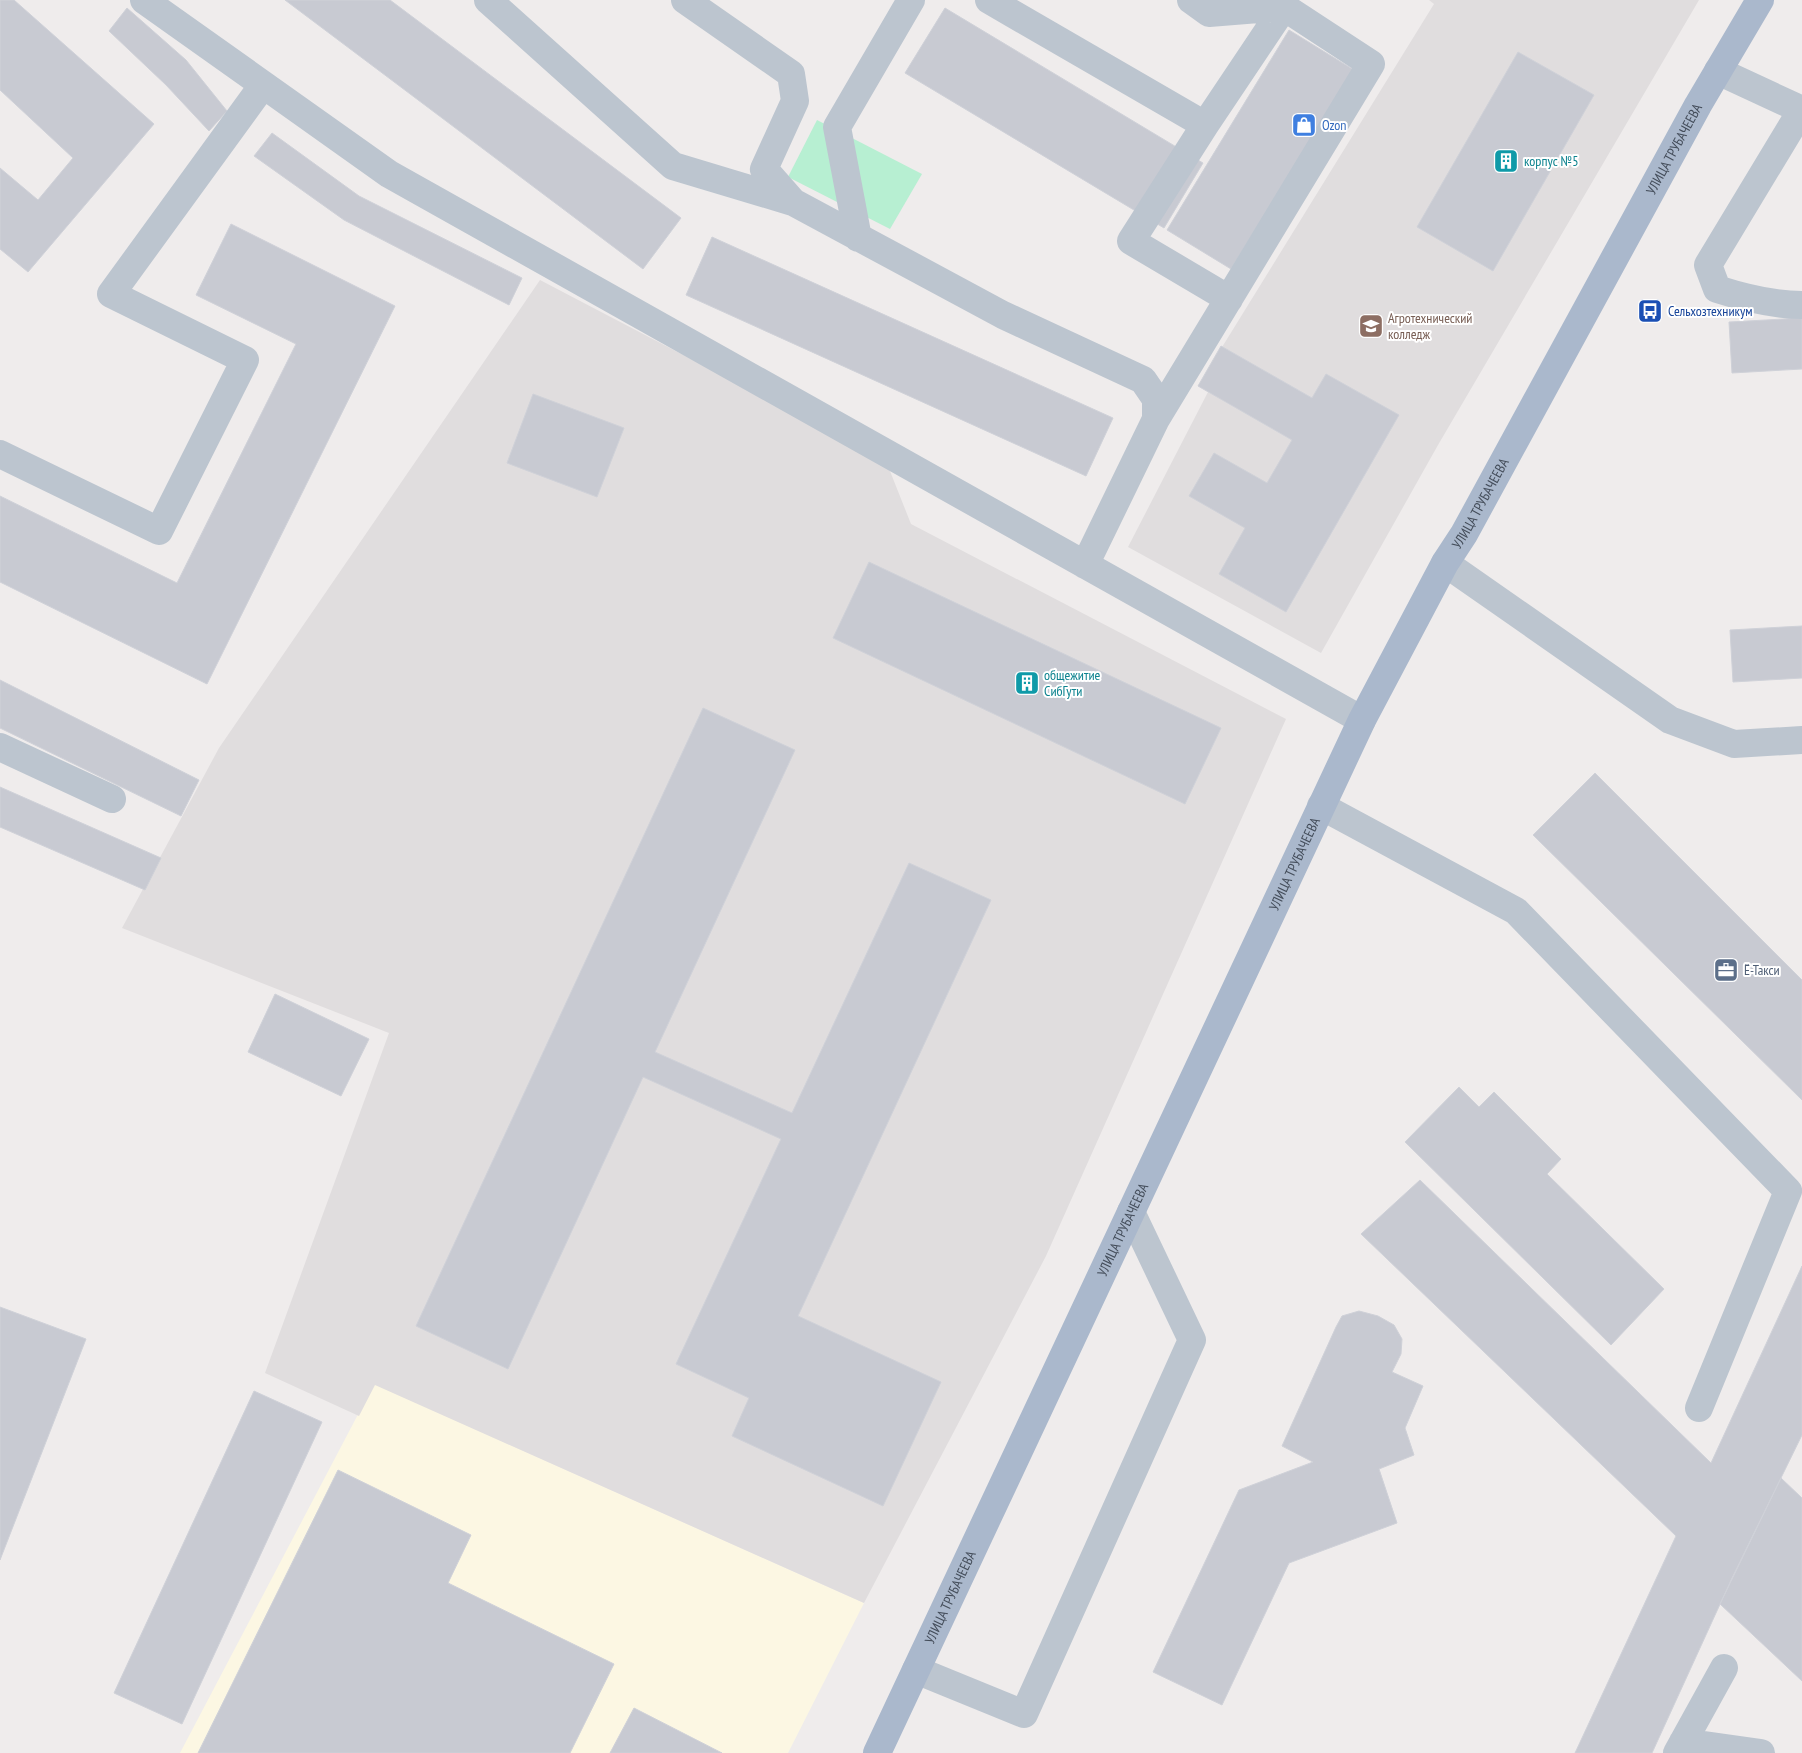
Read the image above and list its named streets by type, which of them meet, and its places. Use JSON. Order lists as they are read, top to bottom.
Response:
{
  "streets": {
    "main road": ["УЛИЦА ТРУБАЧЕЕВА"]
  },
  "places": {
    "shop": ["Ozon"],
    "building": ["корпус №5", "общежитие СибГути"],
    "bus stop": ["Сельхозтехникум"],
    "school or university": ["Агротехнический колледж"],
    "office": ["Ё-Такси"]
  }
}
